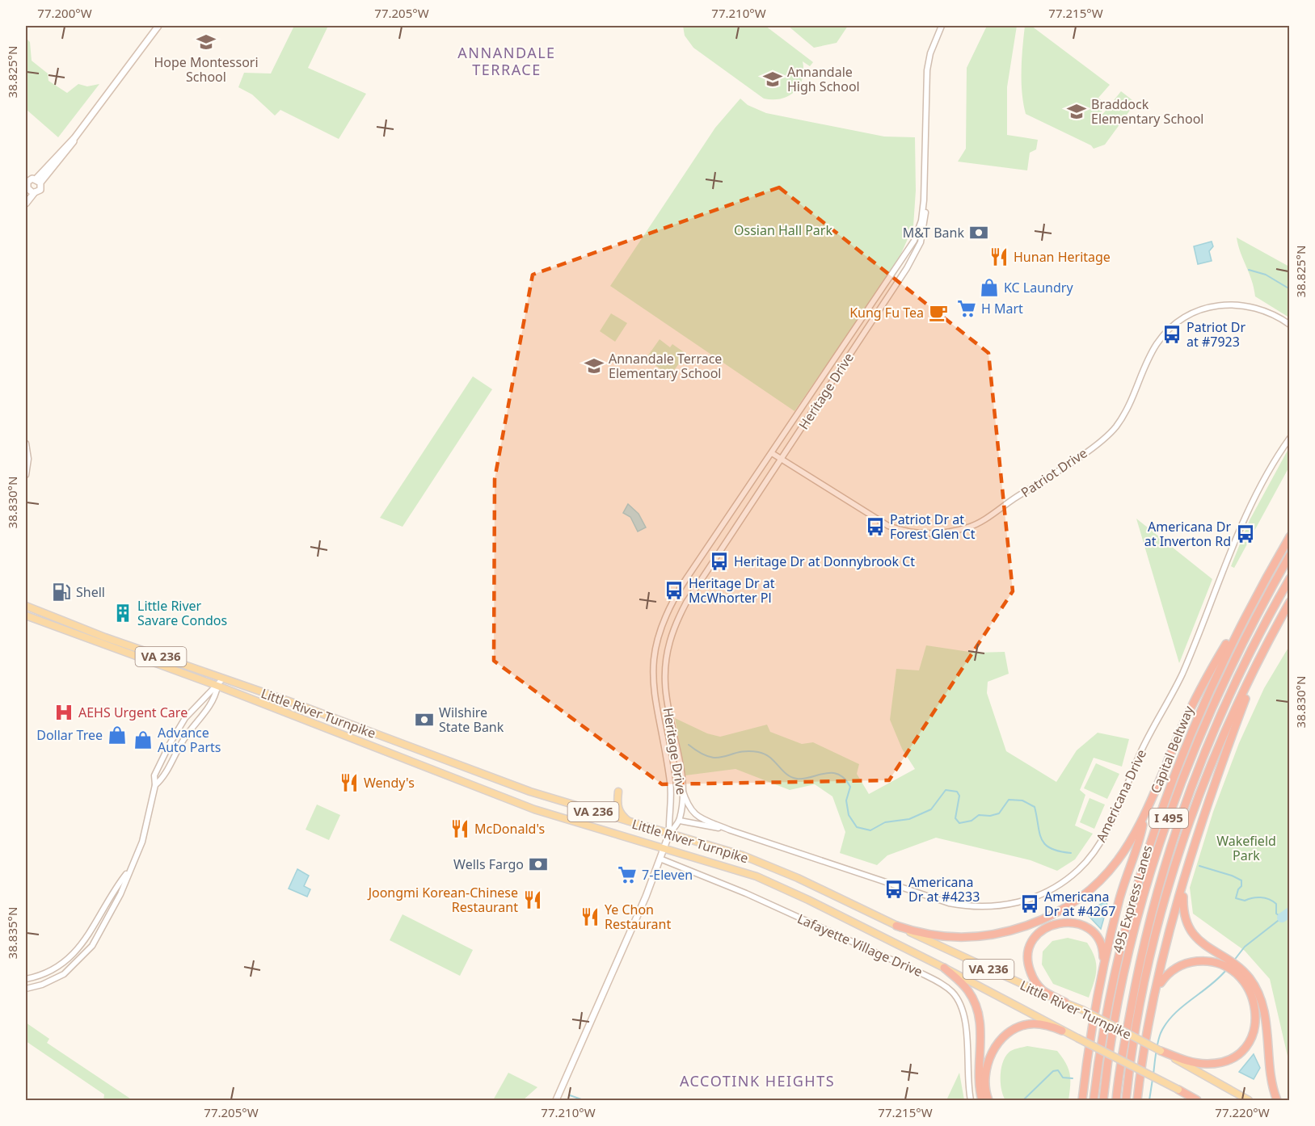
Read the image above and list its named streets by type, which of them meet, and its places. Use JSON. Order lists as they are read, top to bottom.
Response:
{
  "streets": {
    "highway": ["Capital Beltway", "I 495", "495 Express Lanes"],
    "main road": ["VA 236", "Little River Turnpike"],
    "street": [
      "Heritage Drive",
      "Patriot Drive",
      "Americana Drive",
      "Lafayette Village Drive"
    ]
  },
  "crossings": [
    ["Heritage Drive", "Patriot Drive"],
    ["Heritage Drive", "Little River Turnpike"],
    ["Heritage Drive", "Americana Drive"]
  ],
  "districts": ["ANNANDALE TERRACE", "ACCOTINK HEIGHTS"],
  "parks": ["Ossian Hall Park", "Wakefield Park"],
  "places": {
    "school or university": [
      "Hope Montessori School",
      "Annandale High School",
      "Braddock Elementary School",
      "Annandale Terrace Elementary School"
    ],
    "bank": ["M&T Bank", "Wilshire State Bank", "Wells Fargo"],
    "restaurant": [
      "Hunan Heritage",
      "Wendy's",
      "McDonald's",
      "Joongmi Korean-Chinese Restaurant",
      "Ye Chon Restaurant"
    ],
    "shop": ["KC Laundry", "Dollar Tree", "Advance Auto Parts"],
    "supermarket": ["H Mart", "7-Eleven"],
    "cafe": ["Kung Fu Tea"],
    "bus stop": [
      "Patriot Dr at #7923",
      "Patriot Dr at Forest Glen Ct",
      "Americana Dr at Inverton Rd",
      "Heritage Dr at Donnybrook Ct",
      "Heritage Dr at McWhorter Pl",
      "Americana Dr at #4233",
      "Americana Dr at #4267"
    ],
    "fuel station": ["Shell"],
    "building": ["Little River Savare Condos"],
    "hospital": ["AEHS Urgent Care"]
  },
  "coordinates": [
    "77.200°W",
    "77.205°W",
    "77.210°W",
    "77.215°W",
    "38.825°N",
    "38.830°N",
    "38.835°N",
    "77.220°W"
  ]
}
